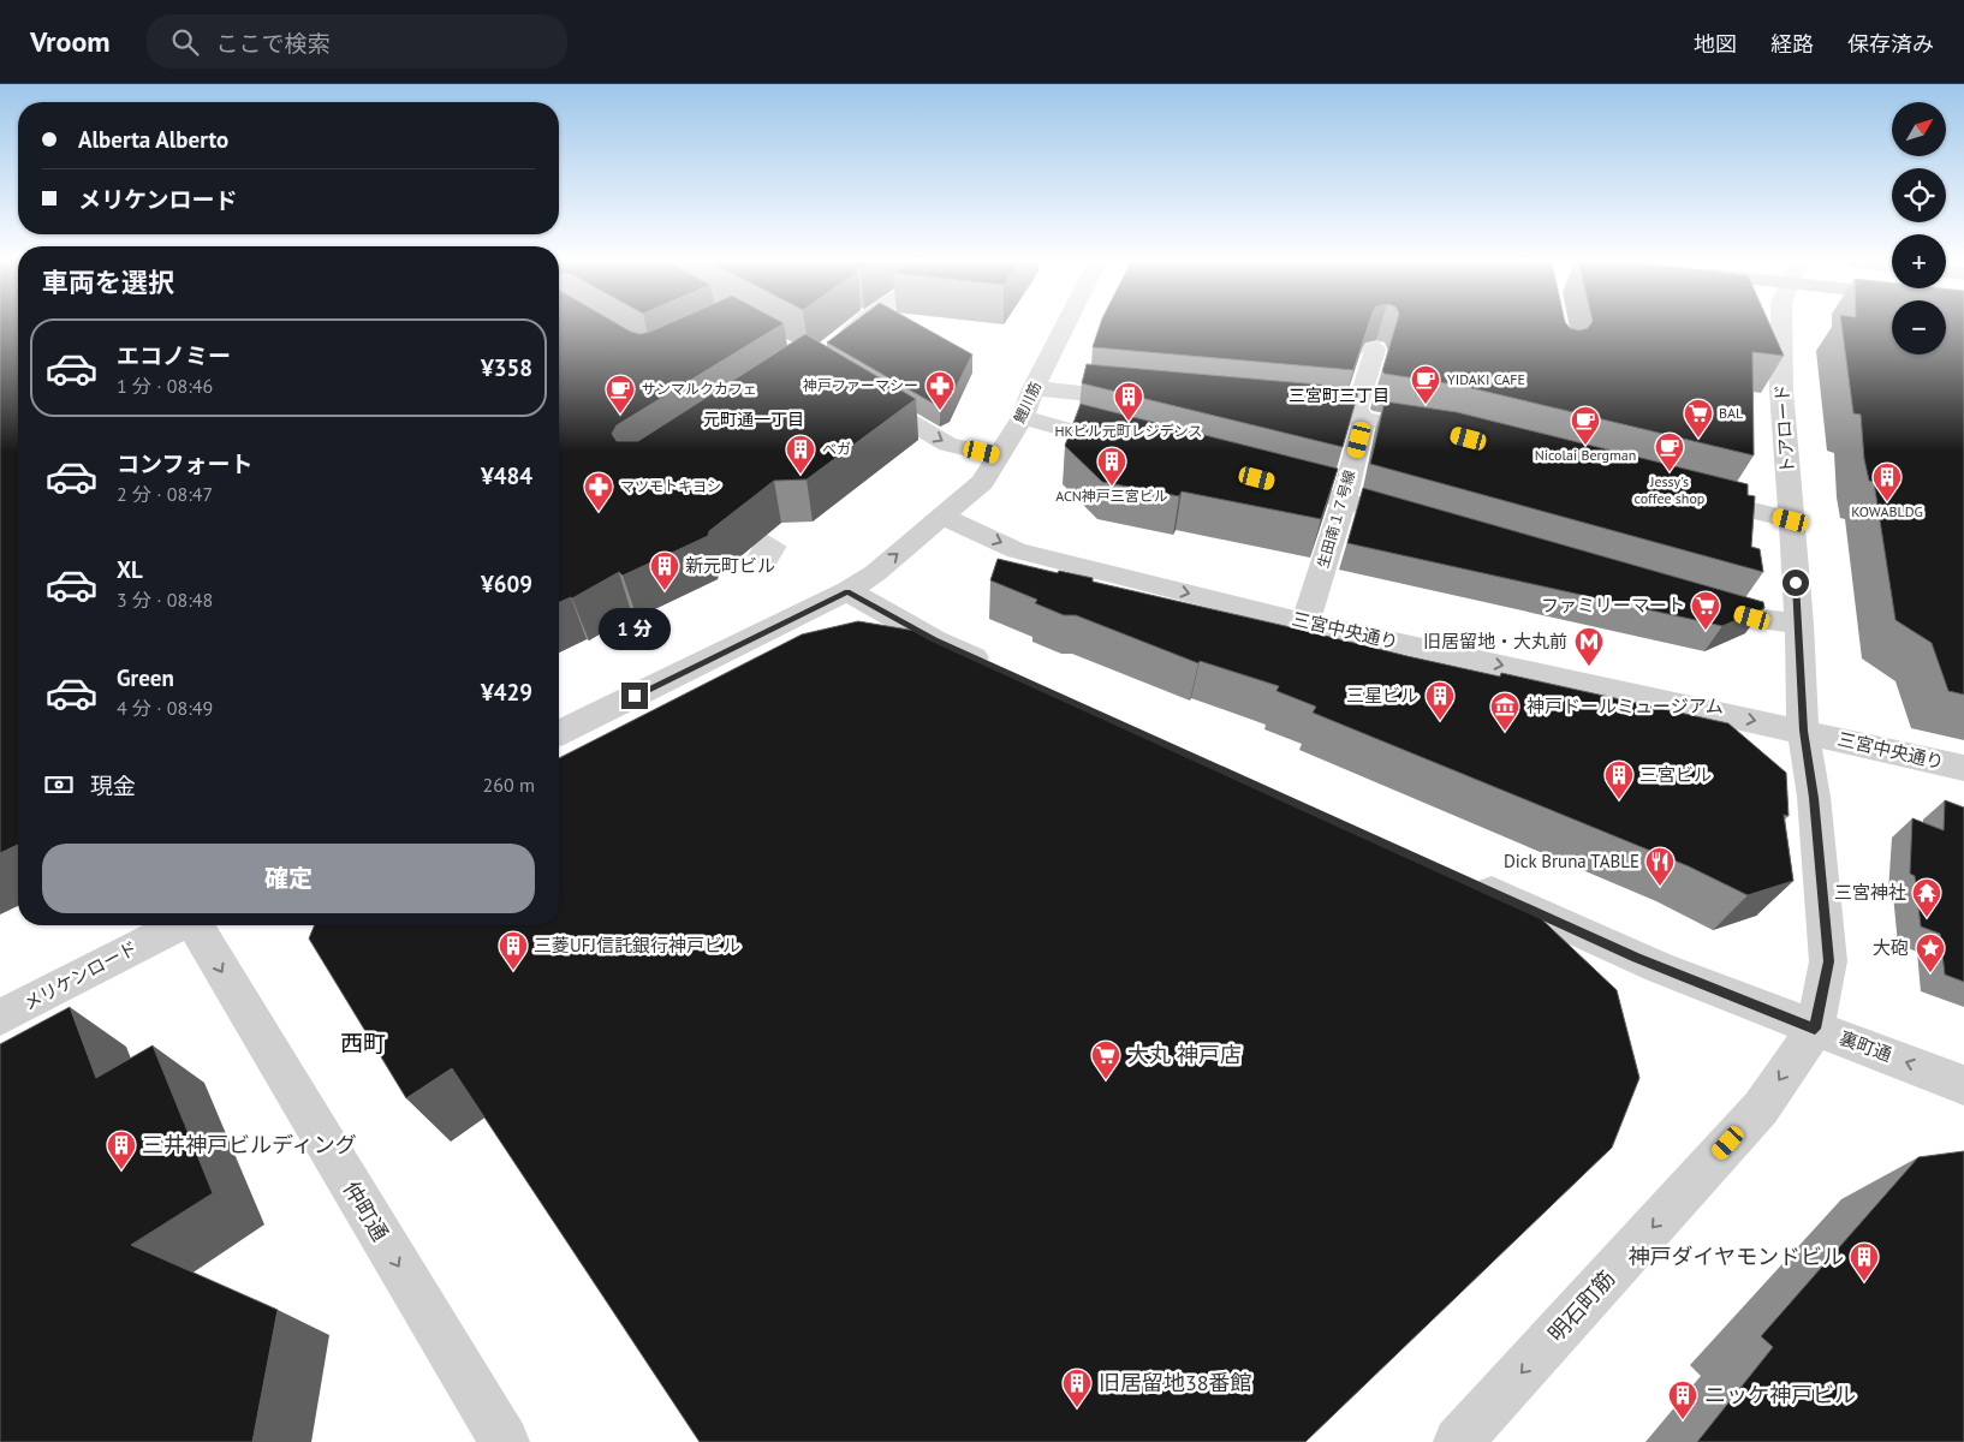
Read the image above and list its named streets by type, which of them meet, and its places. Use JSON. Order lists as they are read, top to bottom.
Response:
{
  "streets": {
    "street": [
      "鯉川筋",
      "トアロード",
      "生田南１７号線",
      "三宮中央通り",
      "メリケンロード",
      "裏町通",
      "仲町通",
      "明石町筋"
    ]
  },
  "crossings": [
    ["鯉川筋", "三宮中央通り"],
    ["トアロード", "三宮中央通り"],
    ["トアロード", "裏町通"],
    ["トアロード", "明石町筋"],
    ["生田南１７号線", "三宮中央通り"],
    ["裏町通", "明石町筋"]
  ],
  "one_way": ["仲町通", "明石町筋"],
  "districts": ["三宮町三丁目", "元町通一丁目", "西町"],
  "places": {
    "cafe": [
      "YIDAKI CAFE",
      "サンマルクカフェ",
      "Nicolai Bergman",
      "Jessy's coffee shop"
    ],
    "pharmacy": ["神戸ファーマシー", "マツモトキヨシ"],
    "building": [
      "HKビル元町レジデンス",
      "ベガ",
      "ACN神戸三宮ビル",
      "KOWABLDG",
      "新元町ビル",
      "三星ビル",
      "三宮ビル",
      "三菱UFJ信託銀行神戸ビル",
      "三井神戸ビルディング",
      "神戸ダイヤモンドビル",
      "旧居留地38番館",
      "ニッケ神戸ビル"
    ],
    "supermarket": ["BAL", "ファミリーマート", "大丸 神戸店"],
    "metro station": ["旧居留地・大丸前"],
    "museum": ["神戸ドールミュージアム"],
    "restaurant": ["Dick Bruna TABLE"],
    "temple": ["三宮神社"],
    "place": ["大砲"]
  },
  "north": "top right",
  "page": {
    "header": "Vroom",
    "search": "ここで検索",
    "nav": ["地図", "経路", "保存済み"],
    "map_buttons": ["+", "−"],
    "banner": ["Alberta Alberto", "メリケンロード"],
    "heading": "車両を選択",
    "list": [
      {
        "name": "エコノミー",
        "note": "1 分 · 08:46",
        "value": "¥358"
      },
      {
        "name": "コンフォート",
        "note": "2 分 · 08:47",
        "value": "¥484"
      },
      {
        "name": "XL",
        "note": "3 分 · 08:48",
        "value": "¥609"
      },
      {
        "name": "Green",
        "note": "4 分 · 08:49",
        "value": "¥429"
      }
    ],
    "bubble": "1 分",
    "pay": ["現金", "260 m"],
    "buttons": "確定"
  }
}
